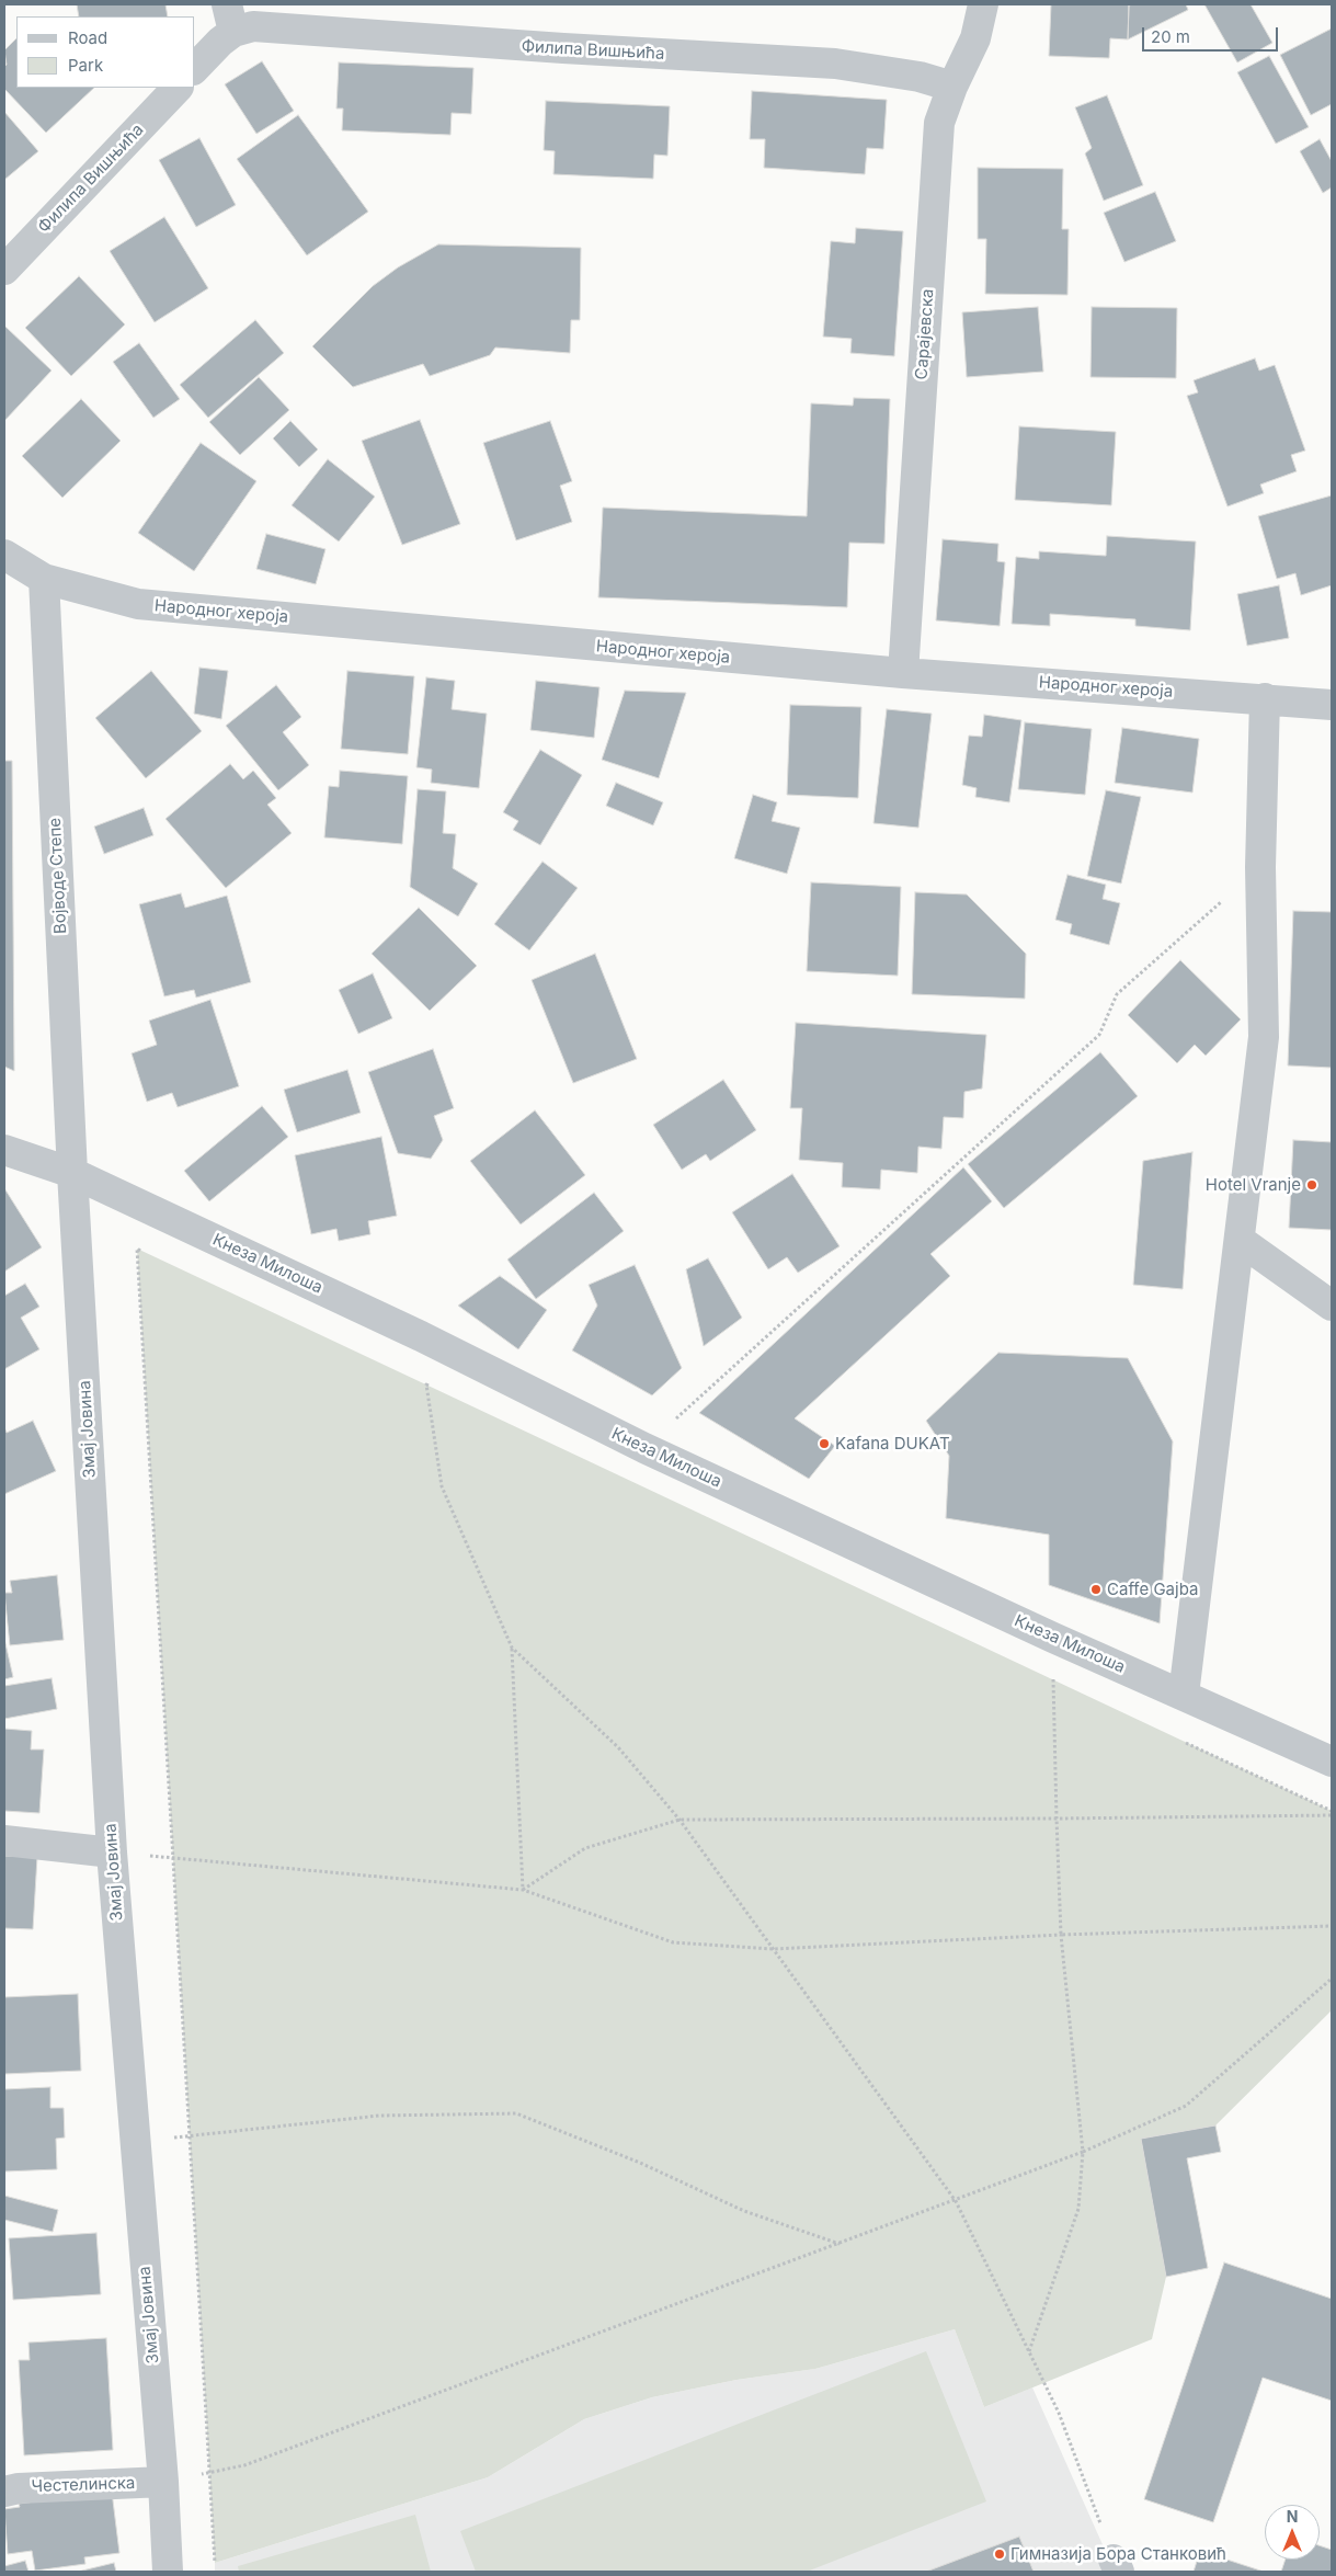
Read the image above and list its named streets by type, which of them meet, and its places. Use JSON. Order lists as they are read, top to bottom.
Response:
{
  "streets": {
    "street": [
      "Филипа Вишњића",
      "Сарајевска",
      "Народног хероја",
      "Војводе Степе",
      "Кнеза Милоша",
      "Змај Јовина",
      "Честелинска"
    ]
  },
  "crossings": [
    ["Филипа Вишњића", "Сарајевска"],
    ["Сарајевска", "Народног хероја"],
    ["Народног хероја", "Војводе Степе"],
    ["Војводе Степе", "Кнеза Милоша"],
    ["Војводе Степе", "Змај Јовина"],
    ["Кнеза Милоша", "Змај Јовина"],
    ["Змај Јовина", "Честелинска"]
  ],
  "places": [
    "Hotel Vranje",
    "Kafana DUKAT",
    "Caffe Gajba",
    "Гимназија Бора Станковић"
  ],
  "legend": ["Road", "Park"],
  "scale_bar": "20 m",
  "north": "top"
}
